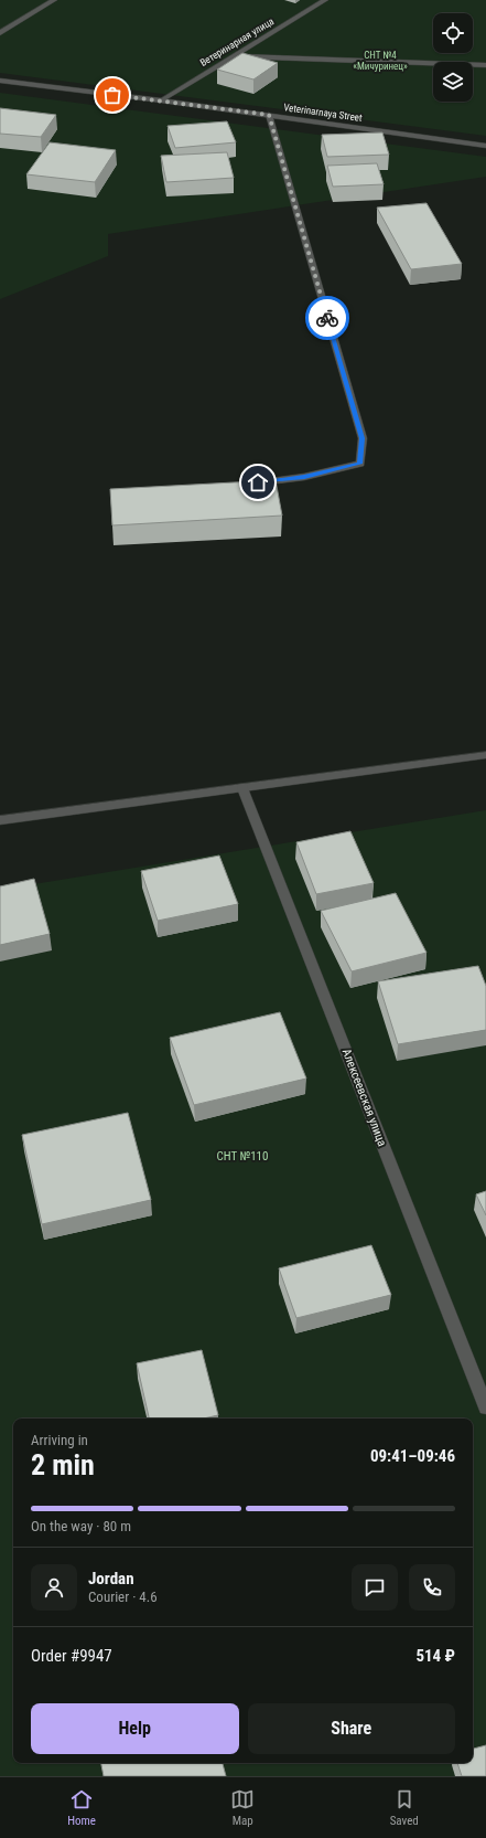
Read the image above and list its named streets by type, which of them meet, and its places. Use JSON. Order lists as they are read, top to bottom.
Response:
{
  "streets": {
    "street": ["Ветеринарная улица", "Veterinarnaya Street", "Алексеевская улица"]
  },
  "crossings": [
    ["Ветеринарная улица", "Veterinarnaya Street"]
  ],
  "parks": ["СНТ №4 «Мичуринец»", "СНТ №110"],
  "page": {
    "heading": ["2 min", "Arriving in", "09:41–09:46"],
    "panel": [
      "Jordan",
      "Courier · 4.6",
      "Order #9947",
      "514 ₽"
    ],
    "bar": "On the way · 80 m",
    "buttons": ["Help", "Share"],
    "tabs": ["Home", "Map", "Saved"]
  }
}
